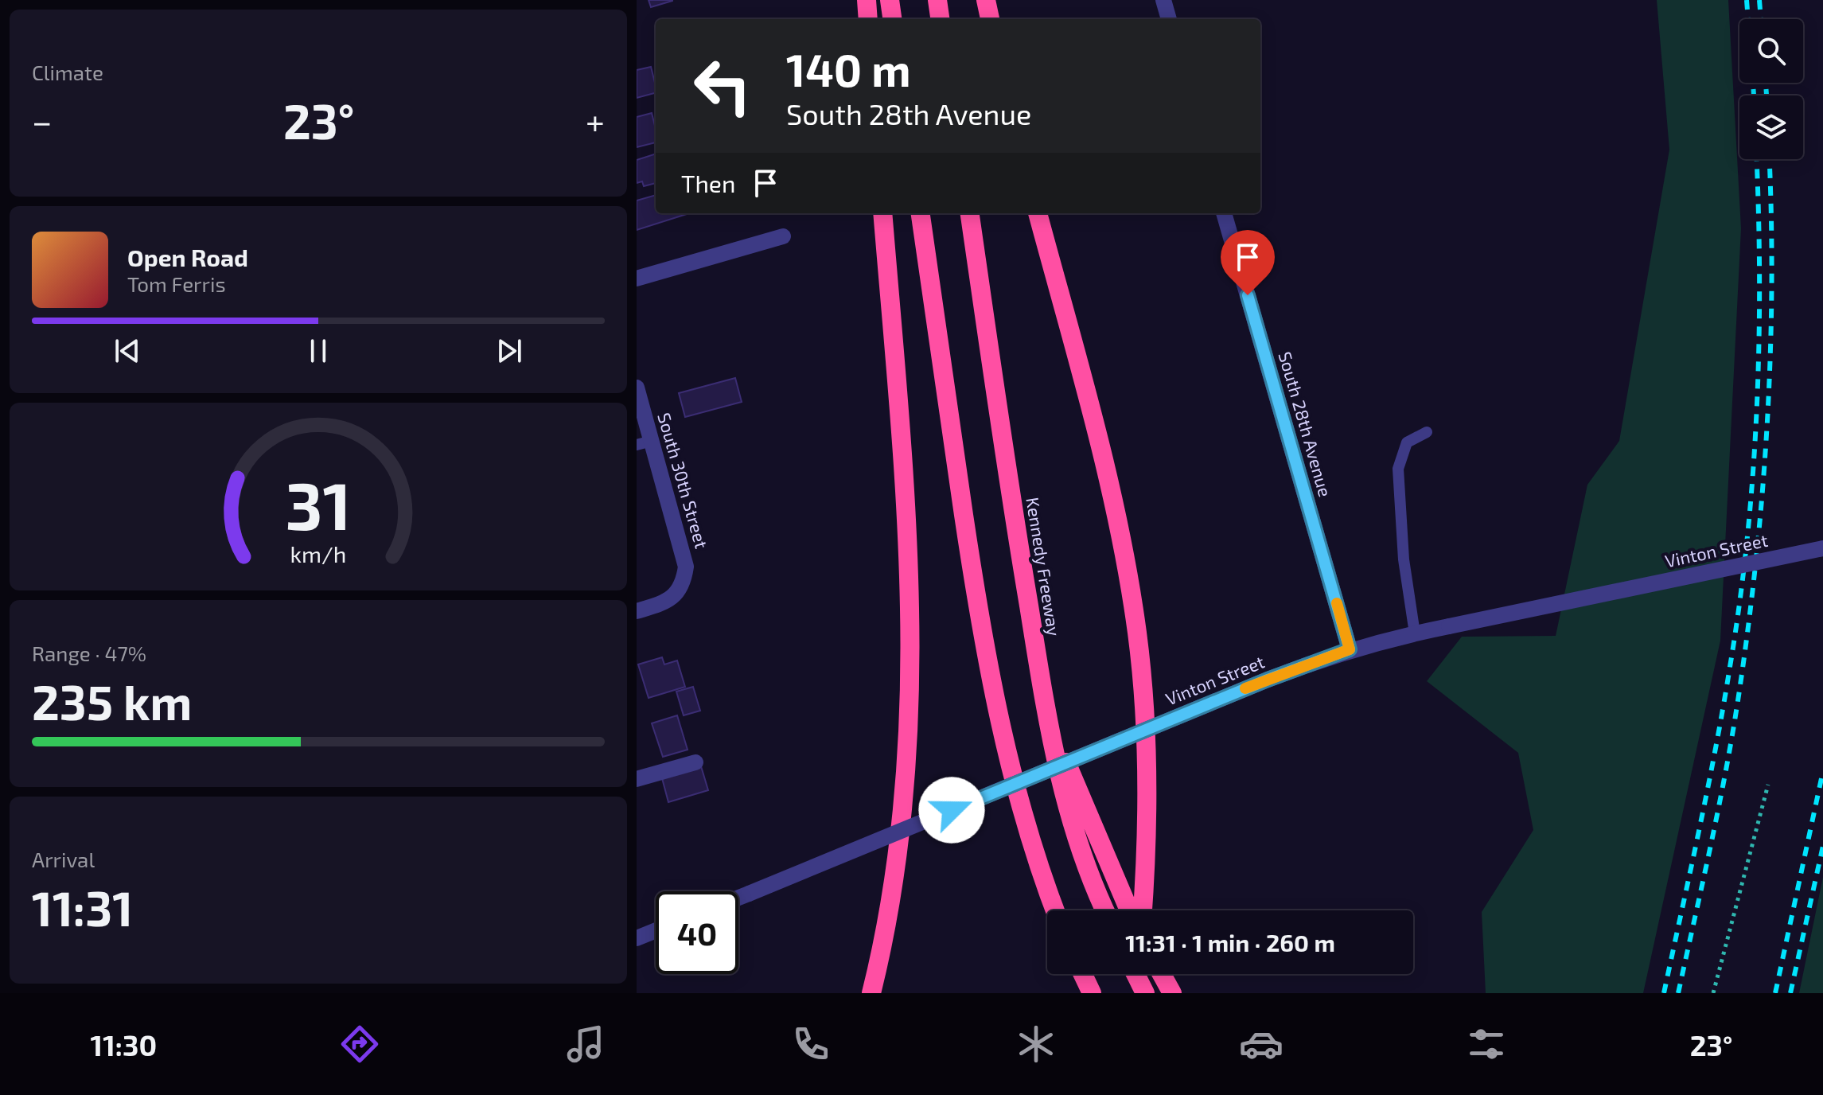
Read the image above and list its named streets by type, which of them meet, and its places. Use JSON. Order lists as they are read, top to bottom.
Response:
{
  "streets": {
    "highway": ["Kennedy Freeway"],
    "street": ["South 28th Avenue", "South 30th Street", "Vinton Street"]
  },
  "crossings": [
    ["South 28th Avenue", "Vinton Street"]
  ],
  "page": {
    "tile": [
      "Climate",
      ["Range · 47%", "235 km"],
      ["Arrival", "11:31"]
    ],
    "turn": ["140 m", "South 28th Avenue"],
    "heat": ["−", "23°", "+"],
    "then": "Then",
    "song": ["Open Road", "Tom Ferris"],
    "limit": "40",
    "trip": "11:31 · 1 min · 260 m",
    "tabs": ["11:30", "23°"],
    "gauge": ["31", "km/h"]
  }
}
